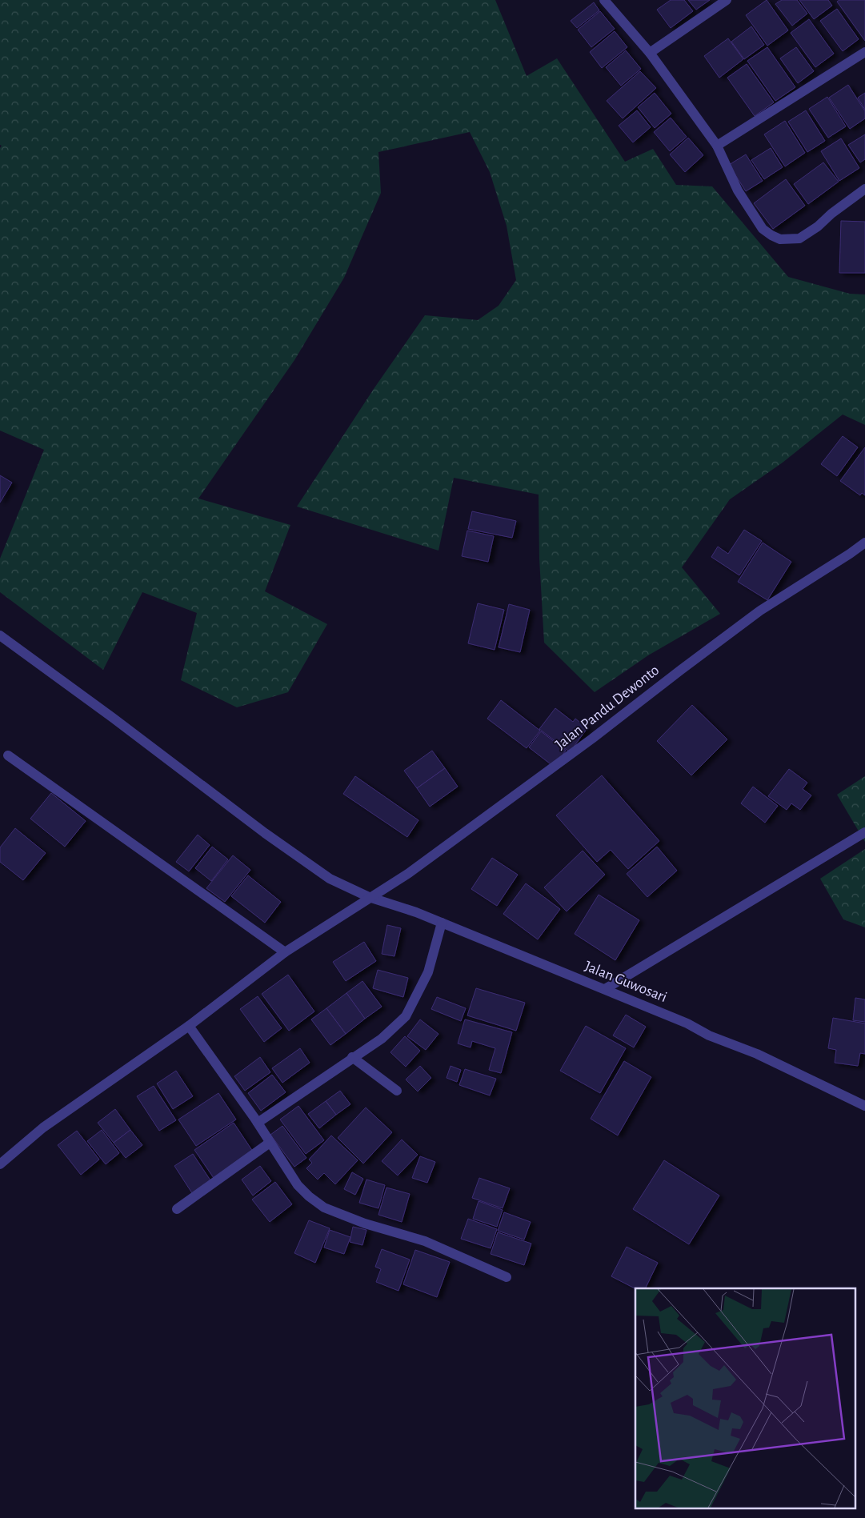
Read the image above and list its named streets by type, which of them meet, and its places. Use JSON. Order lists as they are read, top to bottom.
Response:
{
  "streets": {
    "street": ["Jalan Pandu Dewonto", "Jalan Guwosari"]
  },
  "crossings": [
    ["Jalan Pandu Dewonto", "Jalan Guwosari"]
  ]
}
